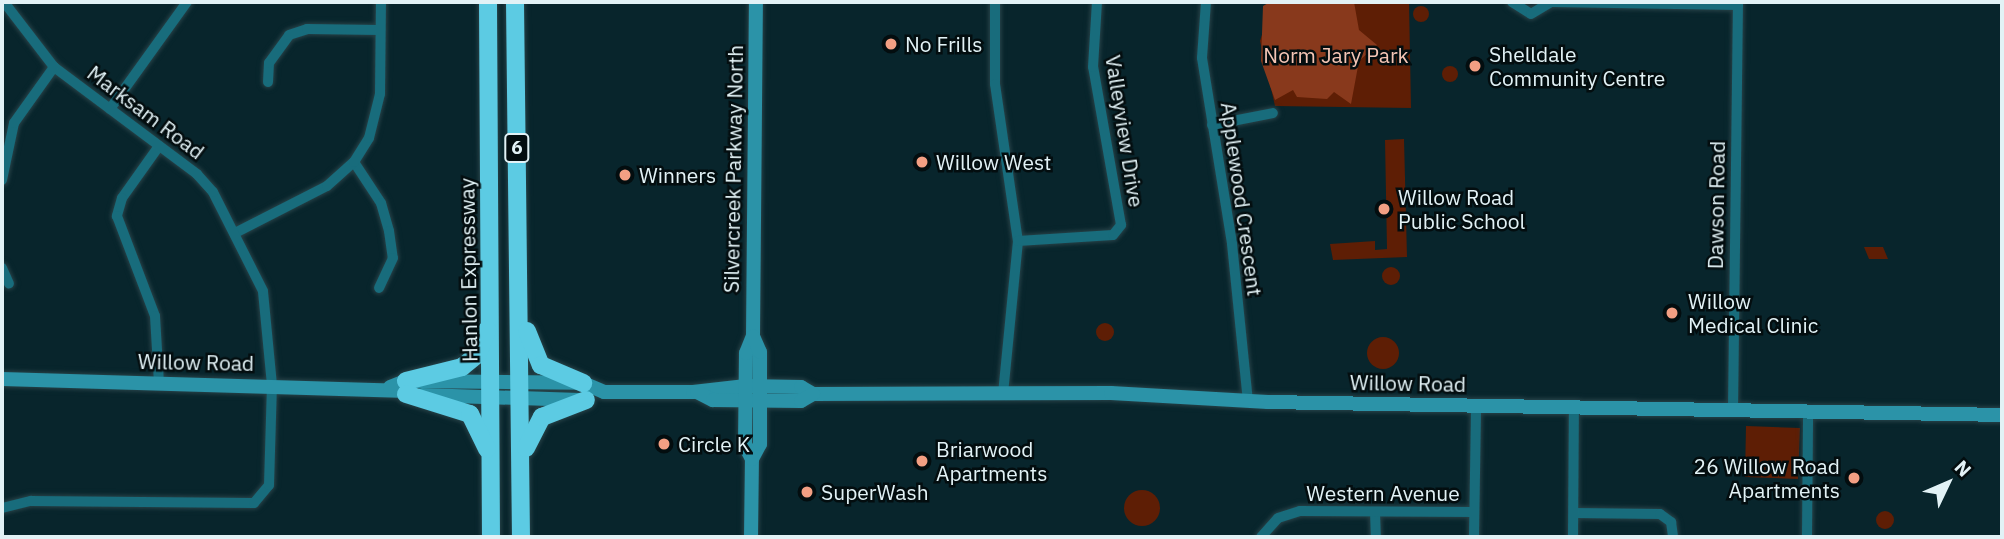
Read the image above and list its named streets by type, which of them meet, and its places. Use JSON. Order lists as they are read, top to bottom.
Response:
{
  "streets": {
    "highway": ["6", "Hanlon Expressway"],
    "main road": ["Silvercreek Parkway North", "Willow Road"],
    "street": [
      "Marksam Road",
      "Valleyview Drive",
      "Applewood Crescent",
      "Dawson Road",
      "Western Avenue"
    ]
  },
  "crossings": [
    ["Marksam Road", "Willow Road"],
    ["6", "Willow Road"],
    ["Silvercreek Parkway North", "Willow Road"],
    ["Applewood Crescent", "Willow Road"],
    ["Dawson Road", "Willow Road"],
    ["Hanlon Expressway", "Willow Road"]
  ],
  "parks": ["Norm Jary Park"],
  "places": [
    "No Frills",
    "Shelldale Community Centre",
    "Willow West",
    "Winners",
    "Willow Road Public School",
    "Willow Medical Clinic",
    "Circle K",
    "Briarwood Apartments",
    "26 Willow Road Apartments",
    "SuperWash"
  ],
  "north": "top right"
}
